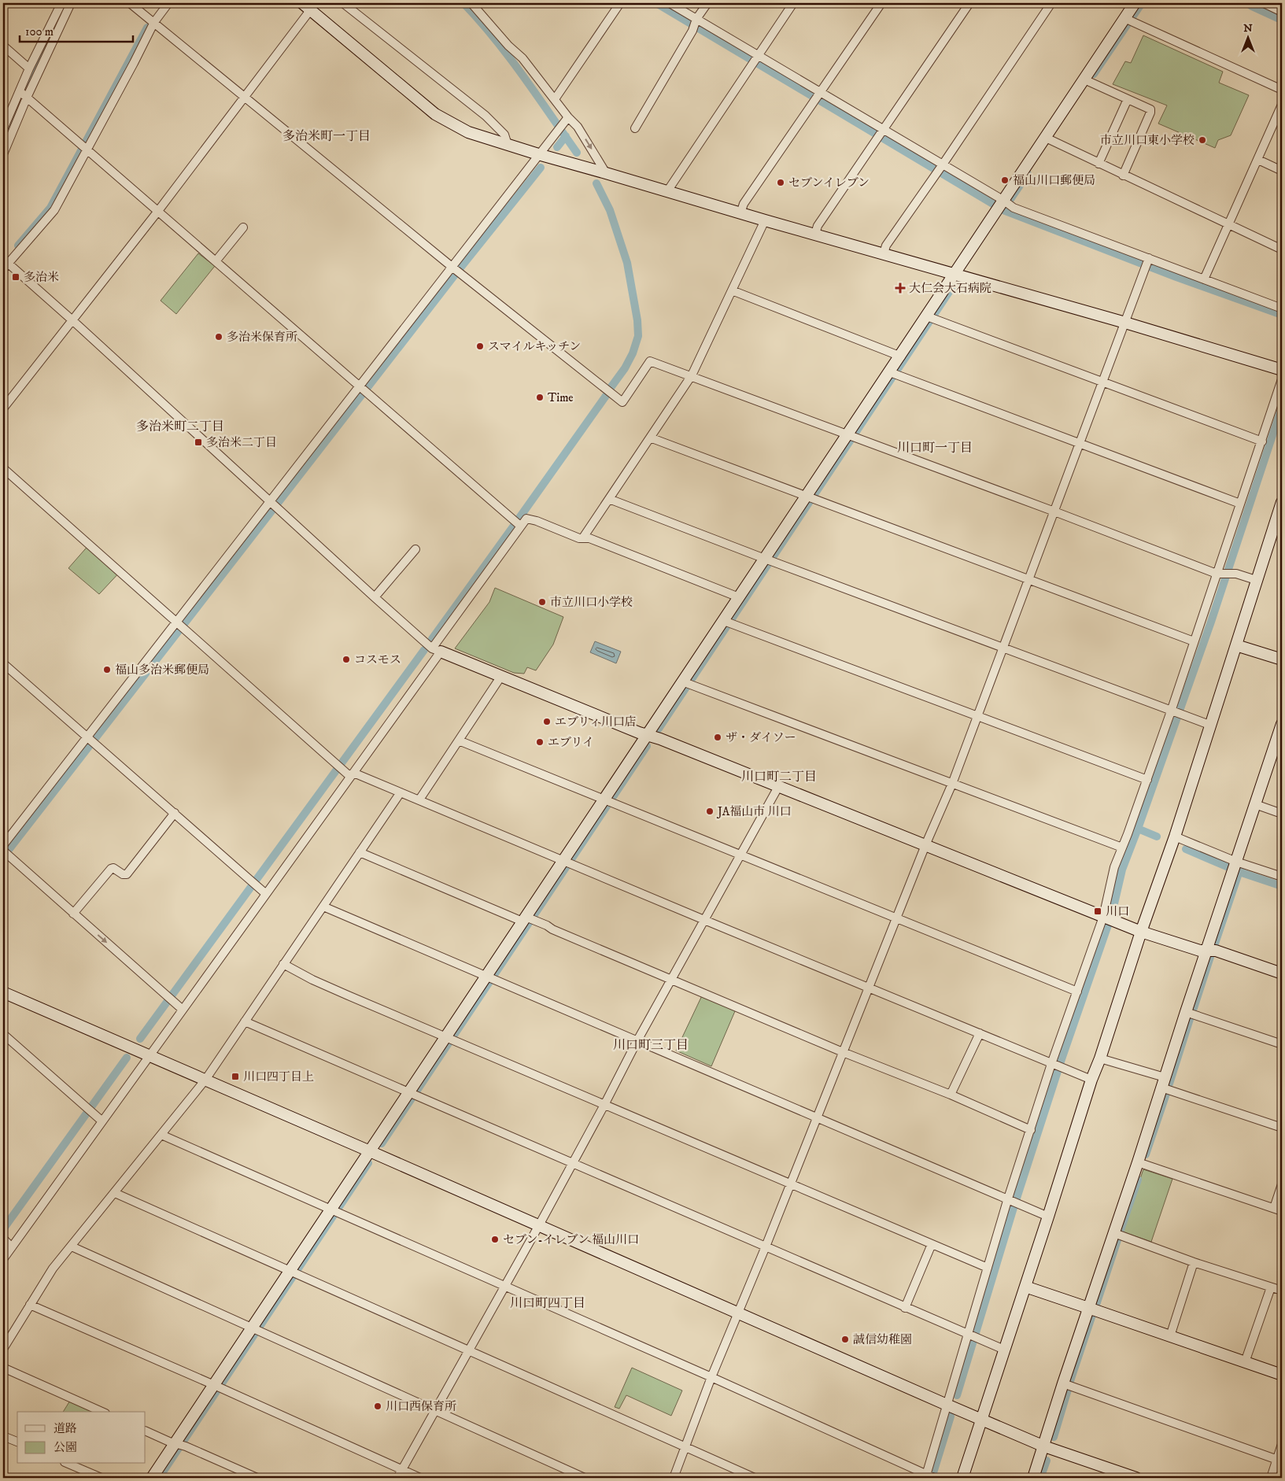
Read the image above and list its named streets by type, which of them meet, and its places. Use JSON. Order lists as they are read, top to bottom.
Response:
{
  "districts": [
    "多治米町一丁目",
    "多治米町二丁目",
    "川口町一丁目",
    "川口町二丁目",
    "川口町三丁目",
    "川口町四丁目"
  ],
  "places": {
    "other": [
      "市立川口東小学校",
      "福山川口郵便局",
      "セブンイレブン",
      "多治米保育所",
      "スマイルキッチン",
      "Time",
      "市立川口小学校",
      "コスモス",
      "福山多治米郵便局",
      "エブリィ川口店",
      "ザ・ダイソー",
      "エブリイ",
      "JA福山市 川口",
      "セブン-イレブン 福山川口",
      "誠信幼稚園",
      "川口西保育所"
    ],
    "transit": [
      "多治米",
      "多治米二丁目",
      "川口",
      "川口四丁目上"
    ],
    "health": ["大仁会大石病院"]
  },
  "legend": ["道路", "公園"],
  "scale_bar": "100 m",
  "north": "top"
}
